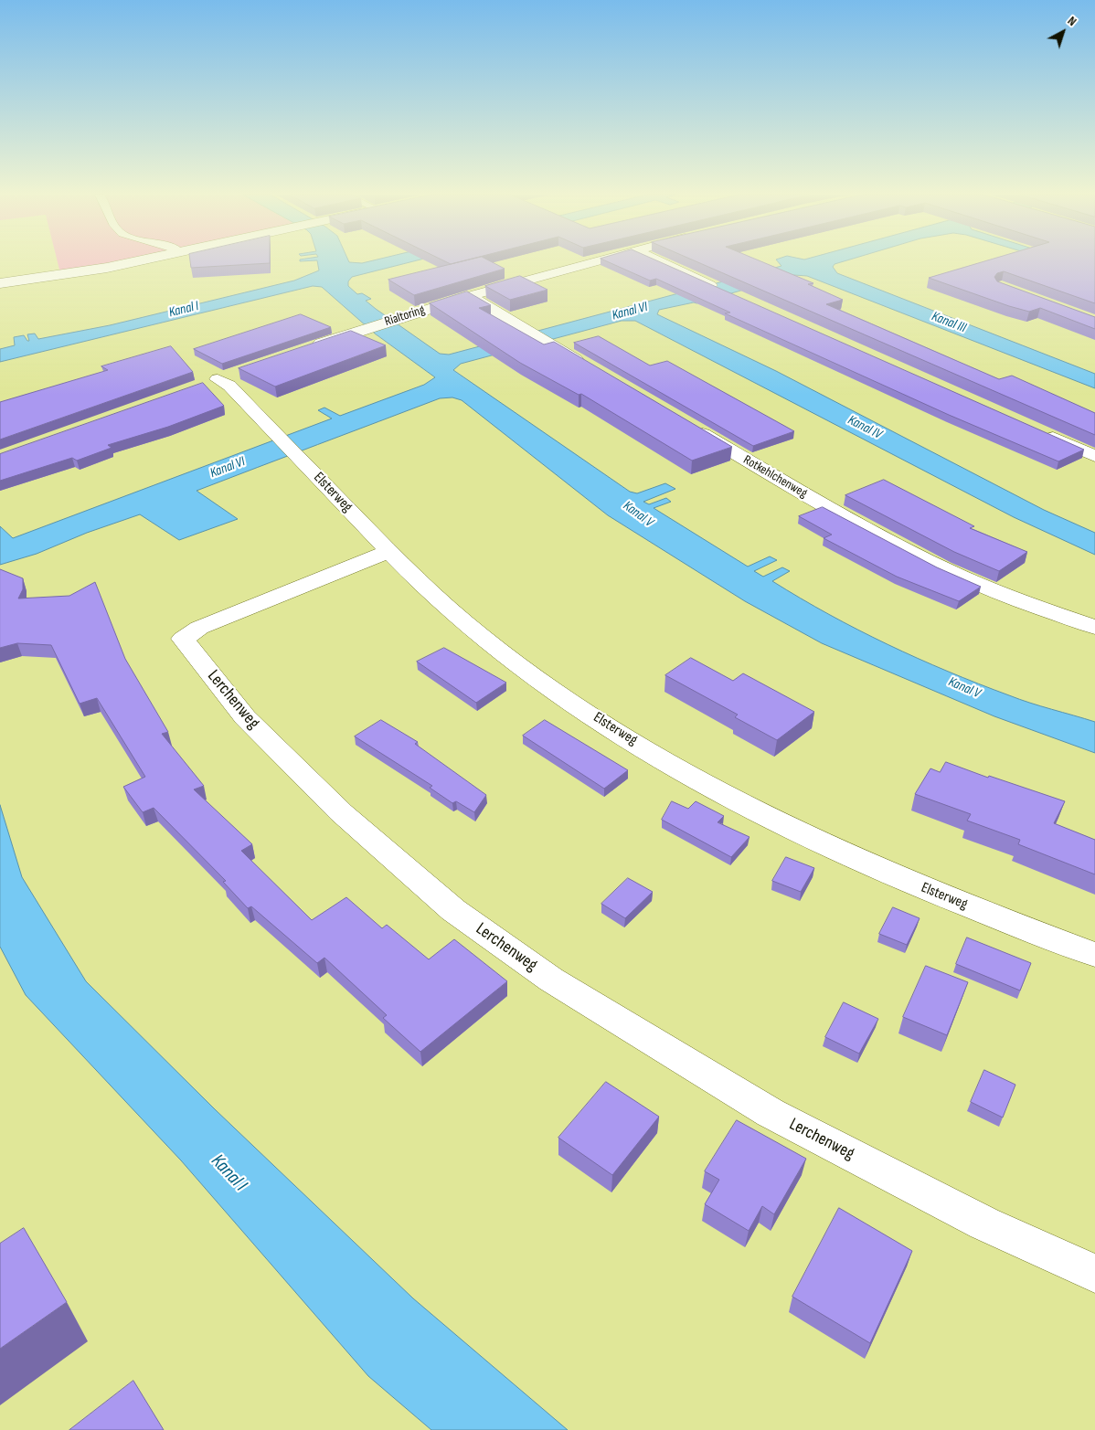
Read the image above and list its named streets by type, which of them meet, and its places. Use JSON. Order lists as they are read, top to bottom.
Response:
{
  "streets": {
    "street": [
      "Rialtoring",
      "Rotkehlchenweg",
      "Elsterweg",
      "Lerchenweg"
    ]
  },
  "crossings": [
    ["Elsterweg", "Lerchenweg"]
  ],
  "water": [
    "Kanal I",
    "Kanal VI",
    "Kanal III",
    "Kanal IV",
    "Kanal V"
  ],
  "north": "top right"
}
